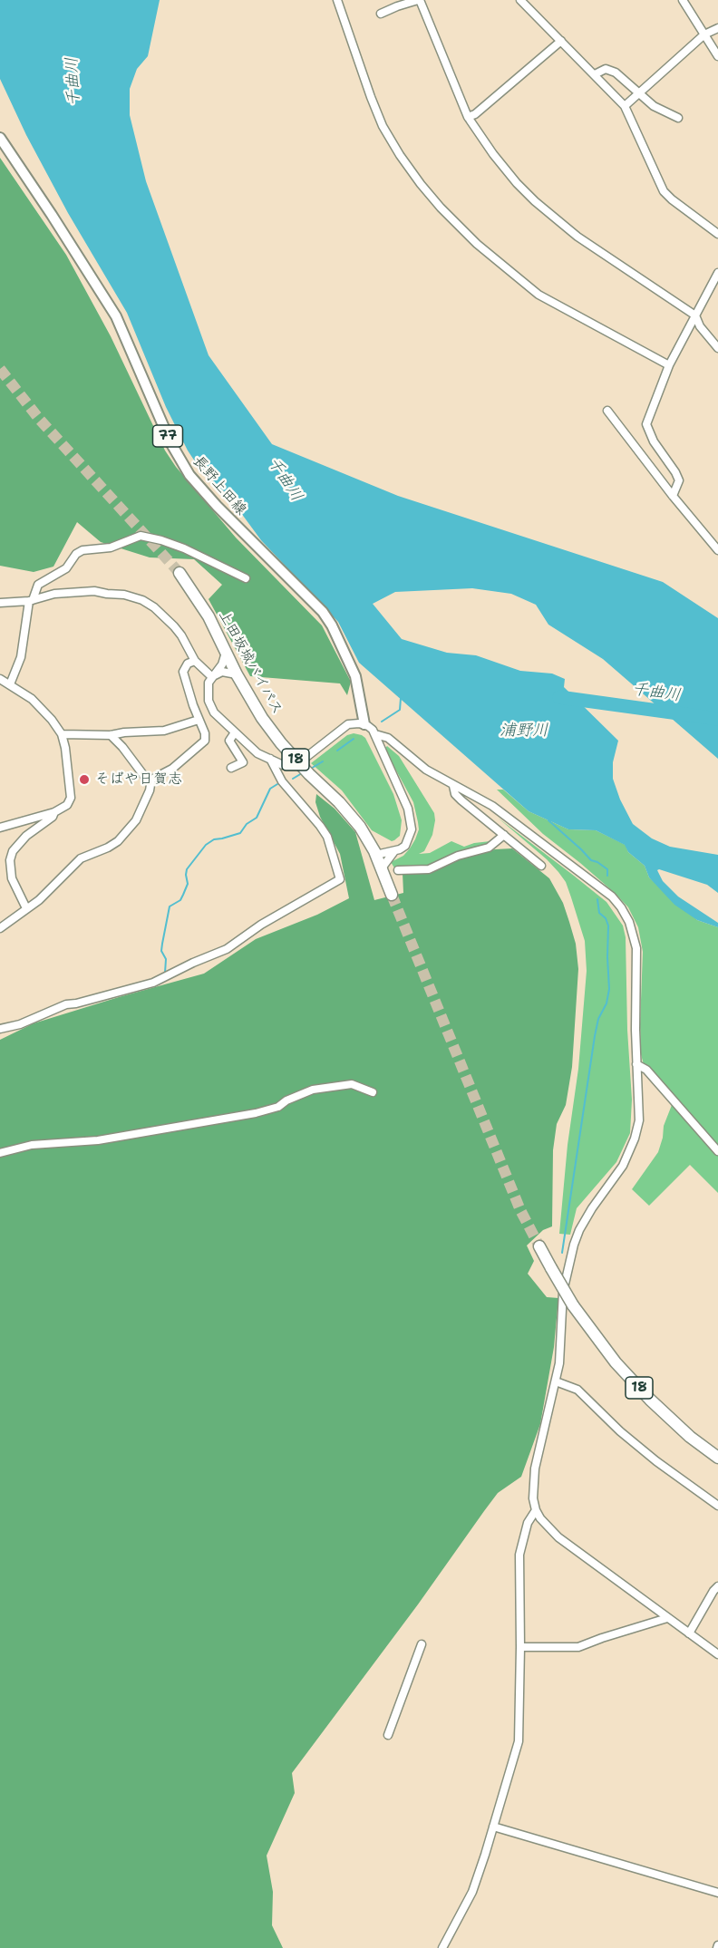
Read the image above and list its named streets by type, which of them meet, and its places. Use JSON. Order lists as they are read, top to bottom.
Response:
{
  "streets": {
    "highway": ["上田坂城バイパス", "18"],
    "main road": ["77", "長野上田線"]
  },
  "water": ["千曲川", "浦野川"],
  "places": ["そばや日賀志"]
}
